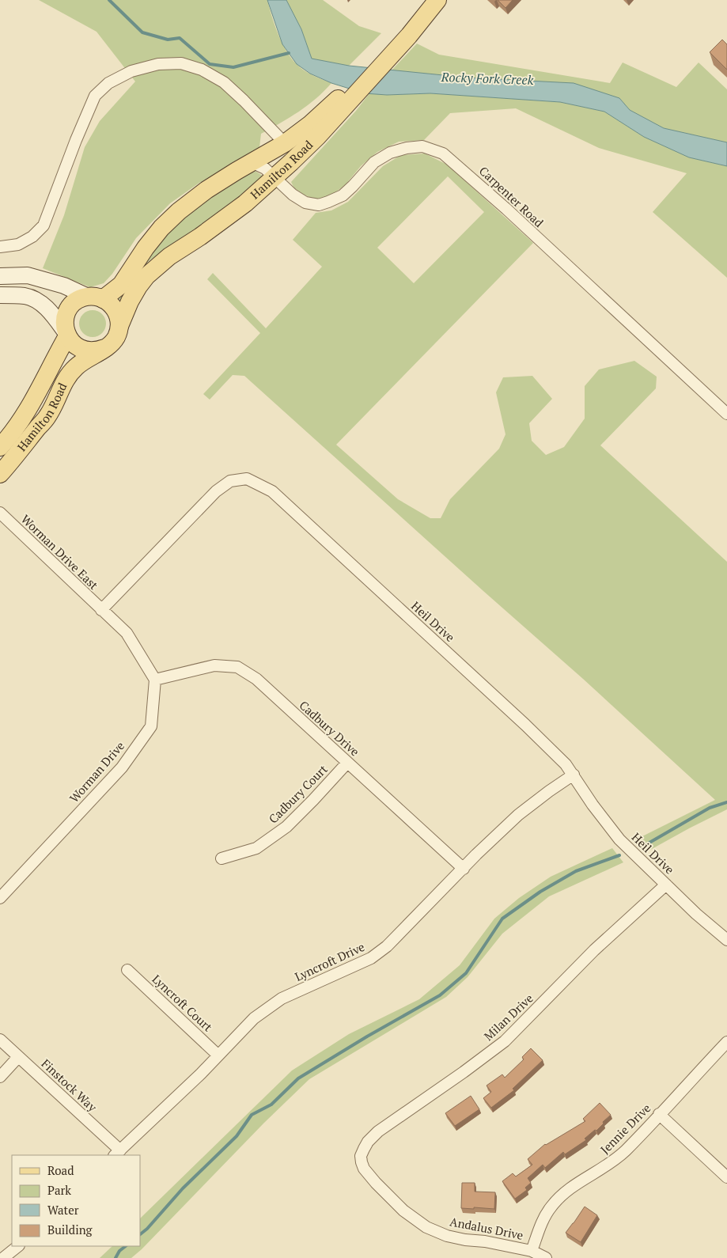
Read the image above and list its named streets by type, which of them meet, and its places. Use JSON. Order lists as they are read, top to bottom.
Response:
{
  "streets": {
    "main road": ["Hamilton Road"],
    "street": [
      "Carpenter Road",
      "Worman Drive East",
      "Heil Drive",
      "Cadbury Drive",
      "Worman Drive",
      "Cadbury Court",
      "Lyncroft Drive",
      "Lyncroft Court",
      "Milan Drive",
      "Finstock Way",
      "Jennie Drive",
      "Andalus Drive"
    ]
  },
  "crossings": [
    ["Hamilton Road", "Carpenter Road"],
    ["Worman Drive East", "Heil Drive"],
    ["Heil Drive", "Lyncroft Drive"],
    ["Heil Drive", "Milan Drive"],
    ["Cadbury Drive", "Worman Drive"],
    ["Cadbury Drive", "Cadbury Court"],
    ["Cadbury Drive", "Lyncroft Drive"],
    ["Lyncroft Drive", "Lyncroft Court"],
    ["Lyncroft Drive", "Finstock Way"],
    ["Milan Drive", "Andalus Drive"],
    ["Jennie Drive", "Andalus Drive"]
  ],
  "water": ["Rocky Fork Creek"],
  "legend": [
    "Road",
    "Park",
    "Water",
    "Building"
  ]
}
